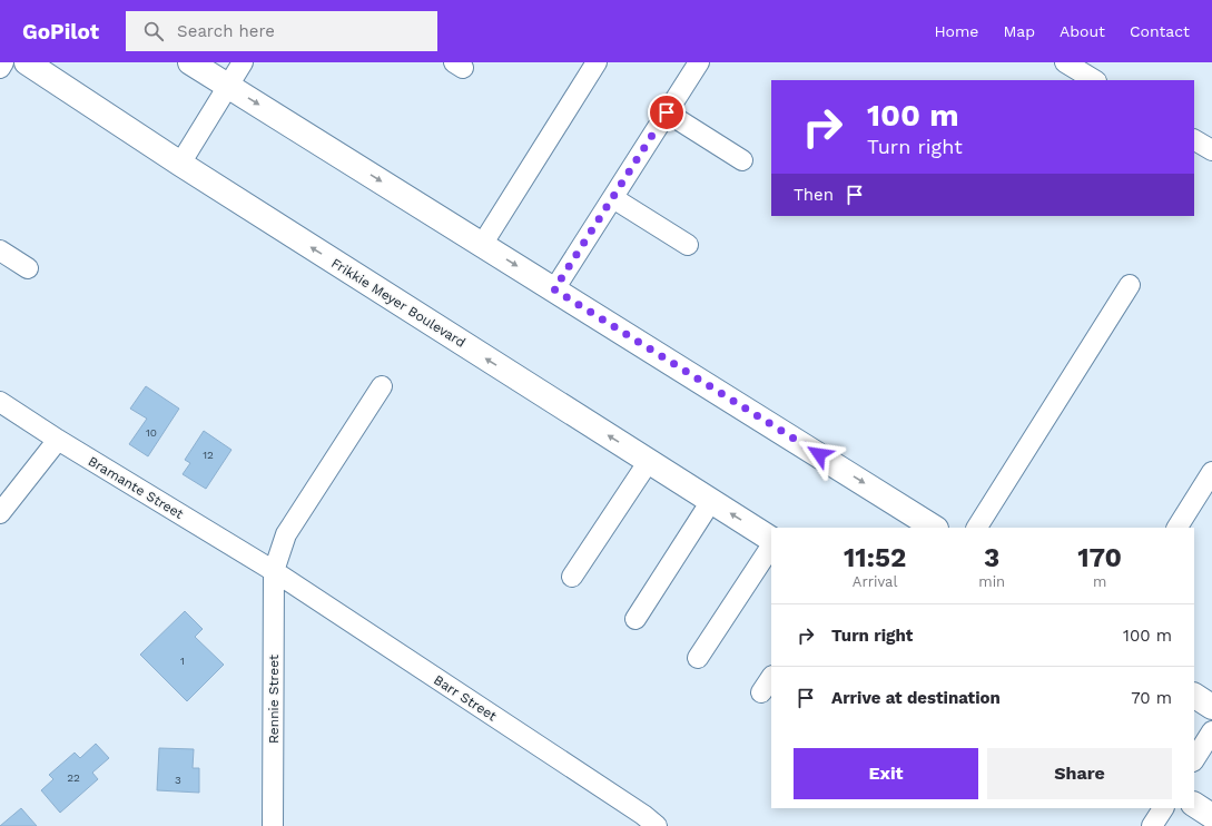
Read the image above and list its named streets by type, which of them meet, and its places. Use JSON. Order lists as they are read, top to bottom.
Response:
{
  "streets": {
    "main road": ["Frikkie Meyer Boulevard"],
    "street": ["Bramante Street", "Barr Street", "Rennie Street"]
  },
  "crossings": [
    ["Bramante Street", "Barr Street"],
    ["Bramante Street", "Rennie Street"],
    ["Barr Street", "Rennie Street"]
  ],
  "house_numbers": [
    "10",
    "12",
    "1",
    "22",
    "3"
  ],
  "page": {
    "header": "GoPilot",
    "search": "Search here",
    "nav": [
      "Home",
      "Map",
      "About",
      "Contact"
    ],
    "turn": ["100 m", "Turn right"],
    "then": "Then",
    "eta": [
      "11:52",
      "Arrival",
      "3",
      "min",
      "170",
      "m"
    ],
    "list": [
      {
        "name": "Turn right",
        "value": "100 m"
      },
      {
        "name": "Arrive at destination",
        "value": "70 m"
      }
    ],
    "buttons": ["Exit", "Share"]
  }
}
